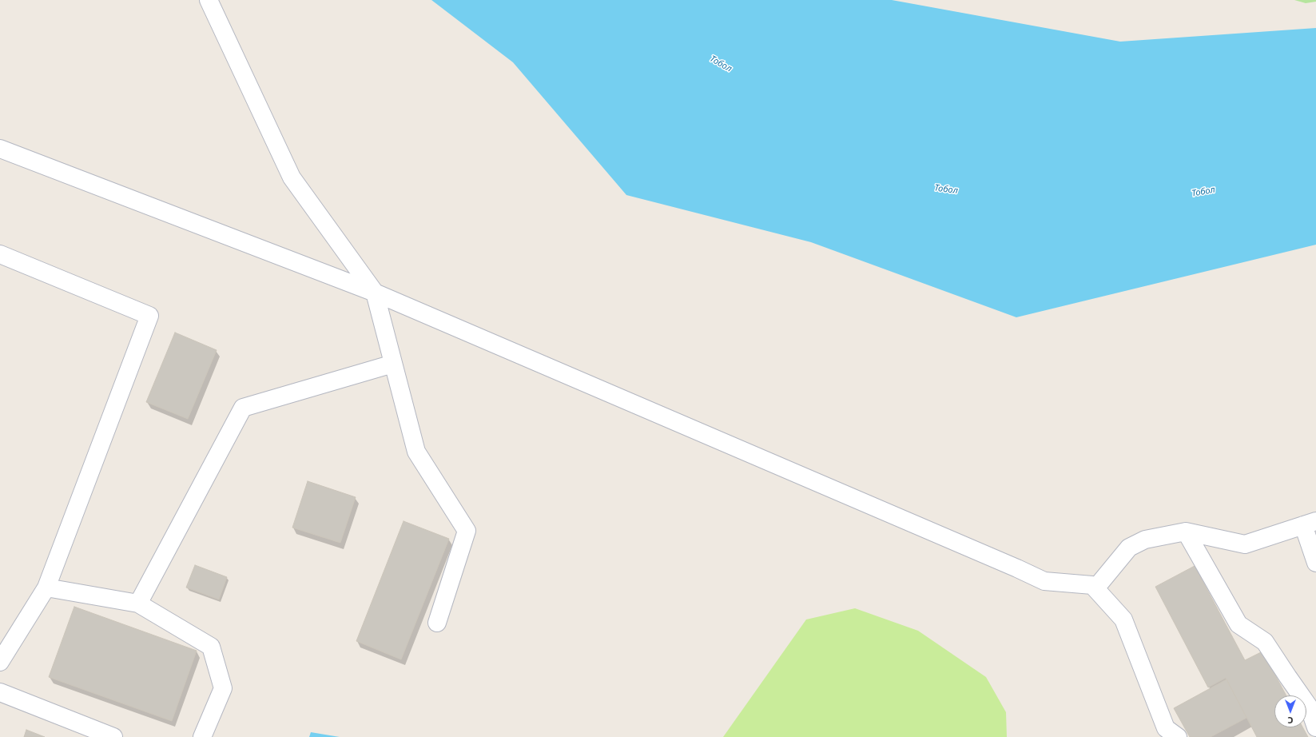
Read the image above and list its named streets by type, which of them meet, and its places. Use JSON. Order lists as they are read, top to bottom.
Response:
{
  "water": ["Тобол"],
  "north": "bottom"
}
